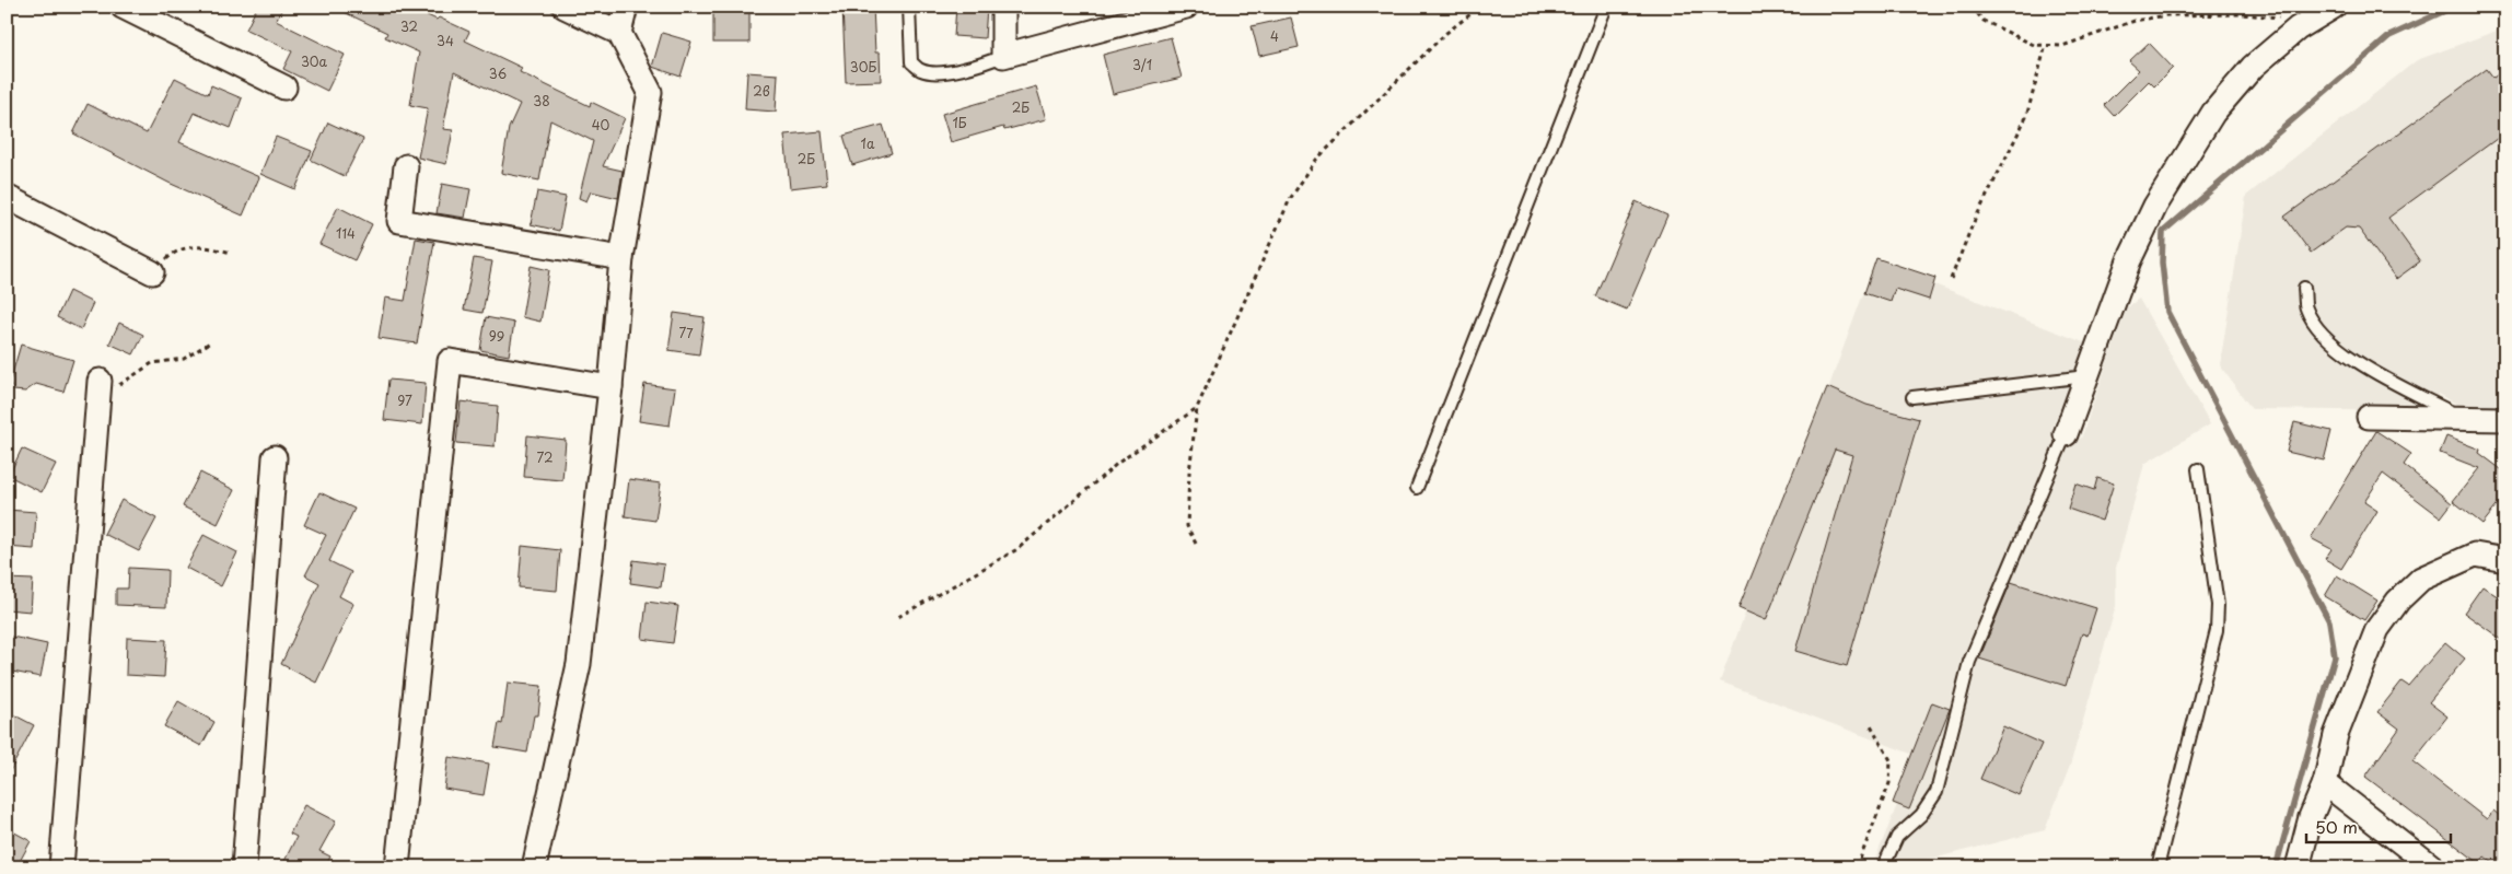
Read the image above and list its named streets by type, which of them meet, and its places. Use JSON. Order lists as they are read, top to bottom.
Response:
{
  "house_numbers": [
    "32",
    "4",
    "34",
    "30а",
    "3/1",
    "30Б",
    "36",
    "2в",
    "38",
    "2Б",
    "1Б",
    "40",
    "1а",
    "2Б",
    "114",
    "77",
    "99",
    "97",
    "72"
  ],
  "scale_bar": "50 m"
}
